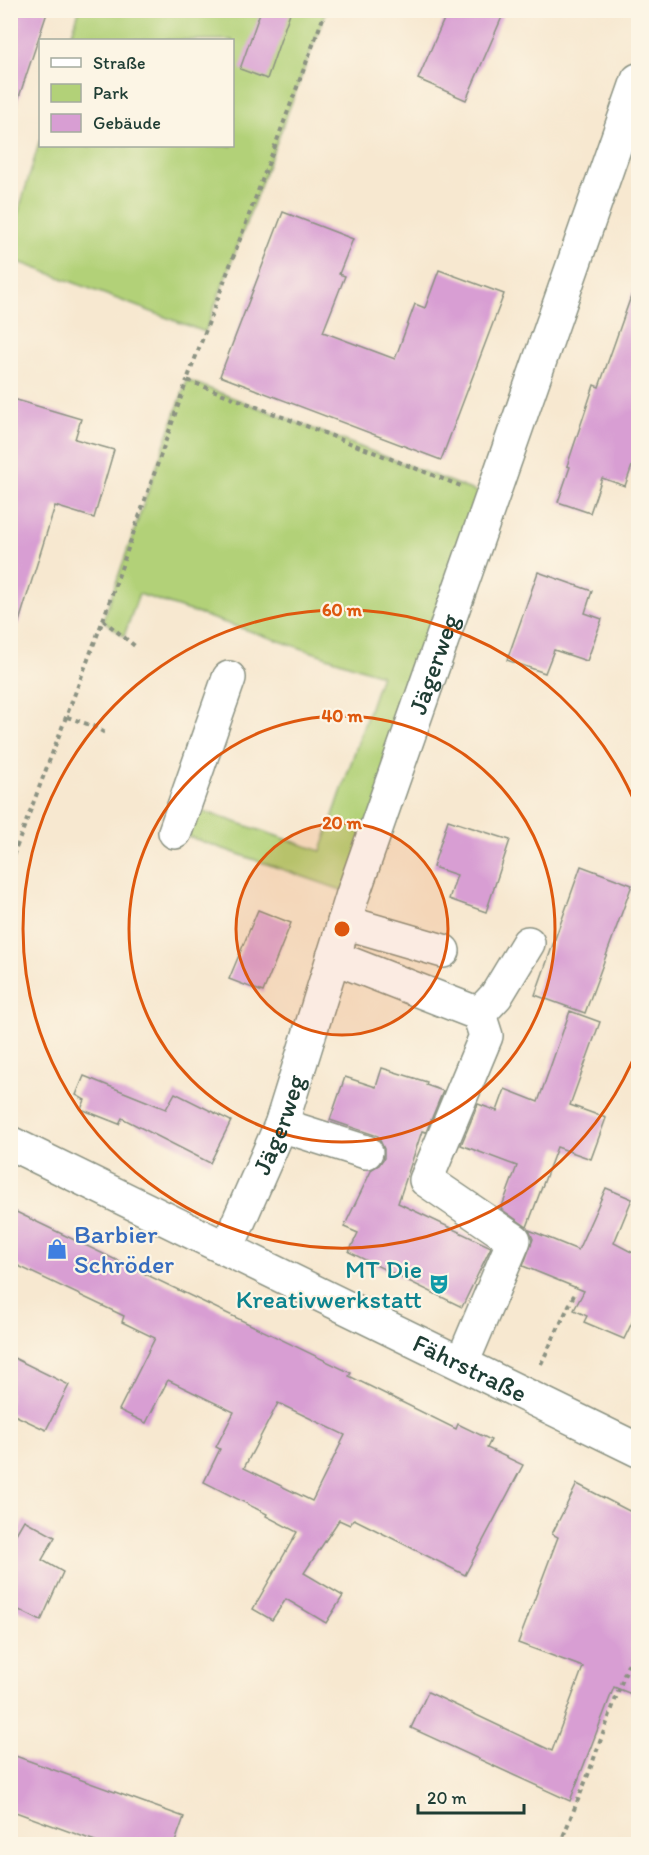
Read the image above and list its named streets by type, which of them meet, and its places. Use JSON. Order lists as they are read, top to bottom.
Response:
{
  "streets": {
    "street": ["Jägerweg", "Fährstraße"]
  },
  "crossings": [
    ["Jägerweg", "Fährstraße"]
  ],
  "places": {
    "shop": ["Barbier Schröder"],
    "theatre": ["MT Die Kreativwerkstatt"]
  },
  "legend": ["Straße", "Park", "Gebäude"],
  "scale_bar": "20 m",
  "rings": ["60 m", "40 m", "20 m"]
}
